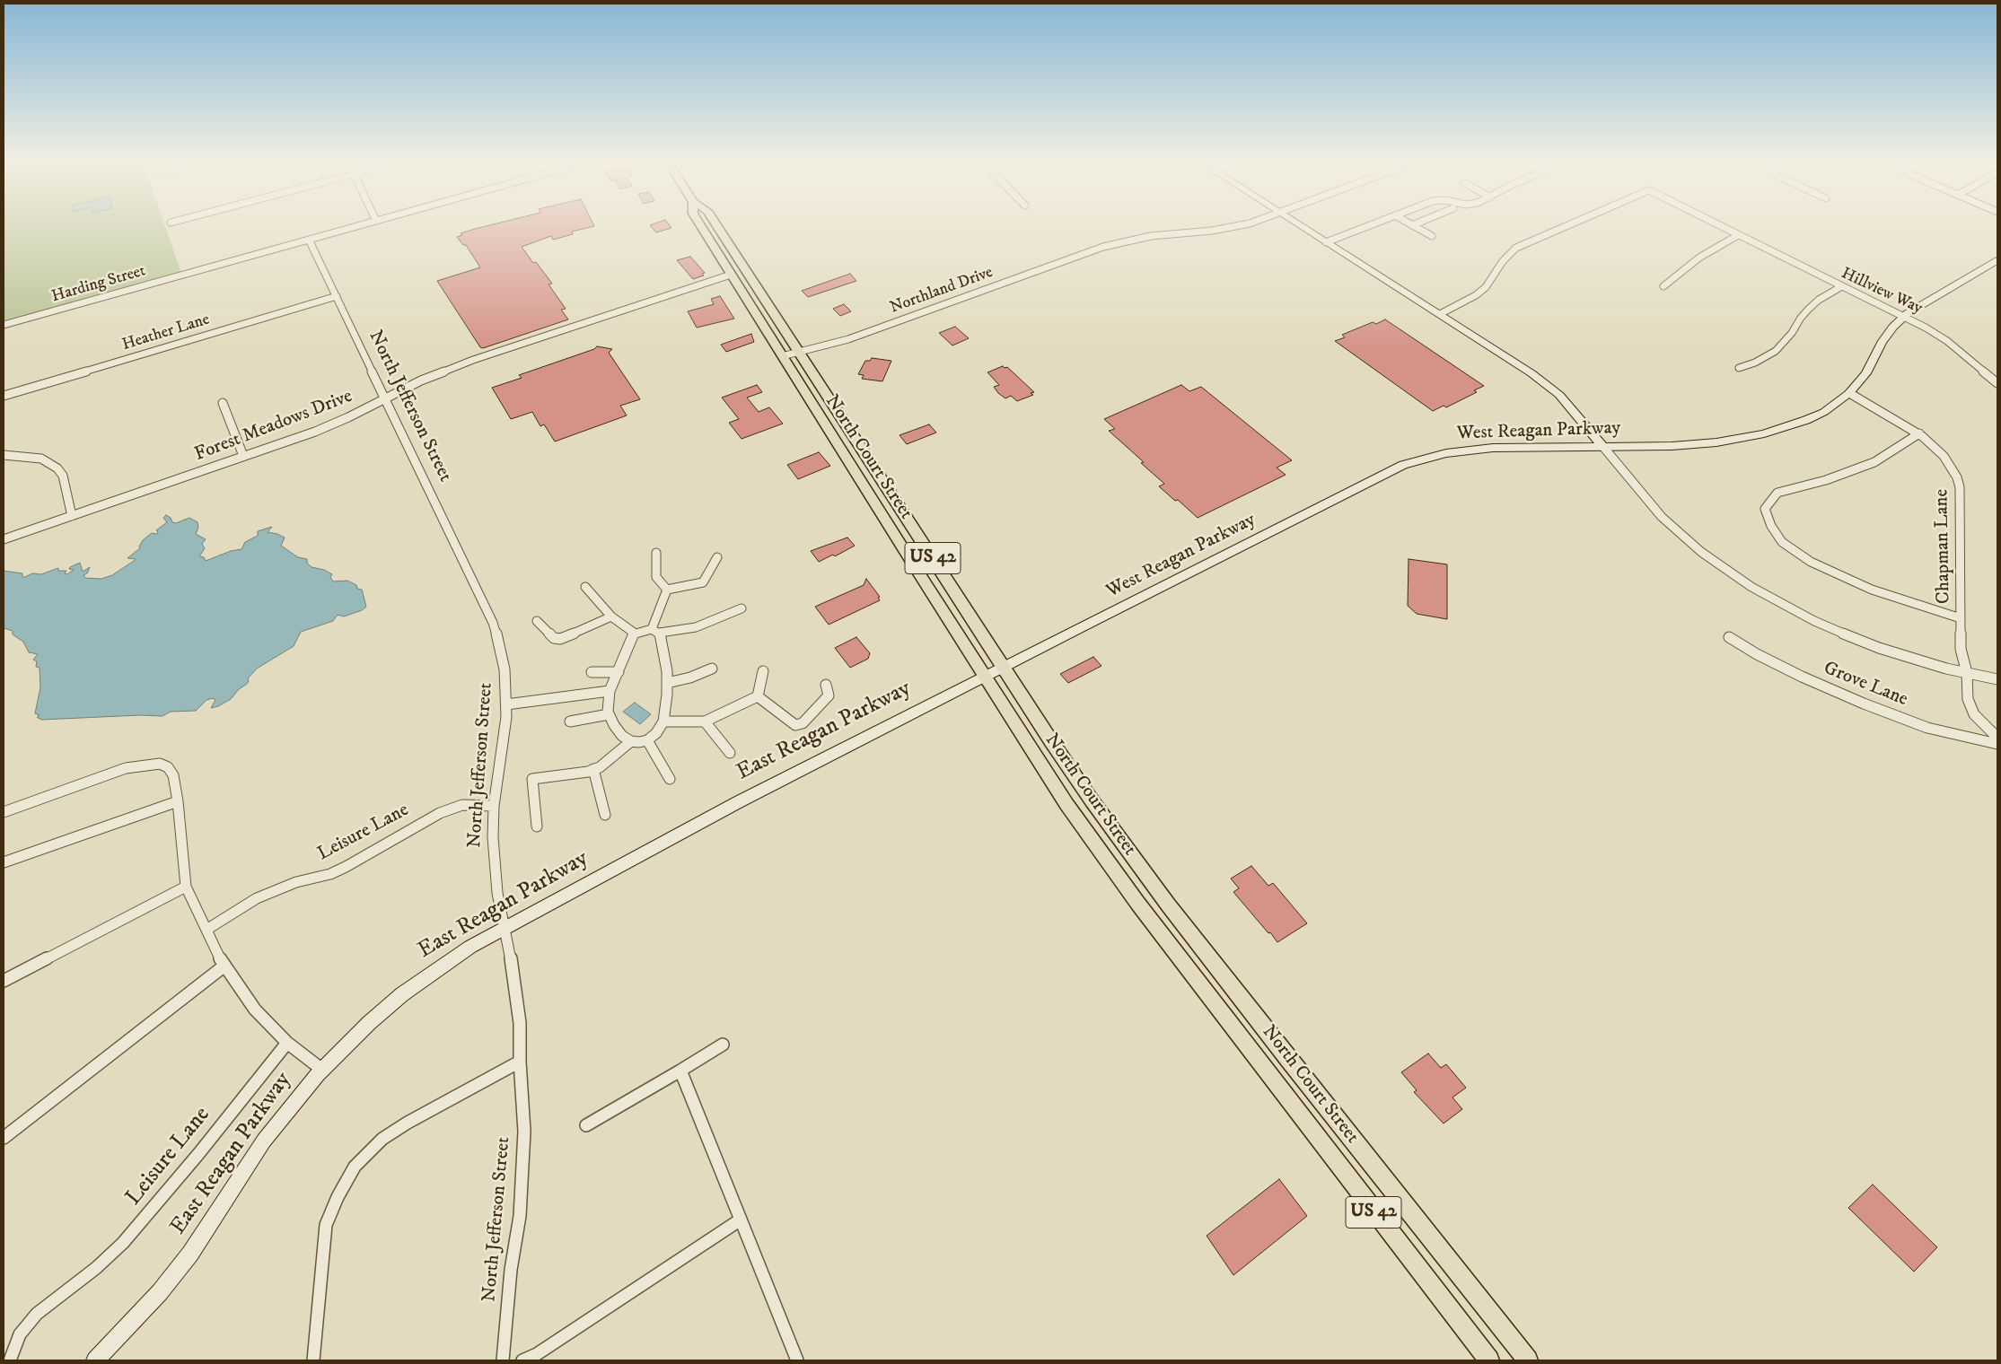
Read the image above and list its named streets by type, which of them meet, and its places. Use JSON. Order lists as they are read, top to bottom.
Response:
{
  "streets": {
    "main road": ["North Court Street", "US 42"],
    "street": [
      "Harding Street",
      "Northland Drive",
      "Hillview Way",
      "Heather Lane",
      "North Jefferson Street",
      "Forest Meadows Drive",
      "West Reagan Parkway",
      "Chapman Lane",
      "Grove Lane",
      "East Reagan Parkway",
      "Leisure Lane"
    ]
  },
  "crossings": [
    ["Harding Street", "North Jefferson Street"],
    ["Northland Drive", "North Court Street"],
    ["Hillview Way", "West Reagan Parkway"],
    ["Heather Lane", "North Jefferson Street"],
    ["North Jefferson Street", "Forest Meadows Drive"],
    ["North Jefferson Street", "East Reagan Parkway"],
    ["North Jefferson Street", "Leisure Lane"],
    ["Forest Meadows Drive", "North Court Street"],
    ["West Reagan Parkway", "North Court Street"],
    ["West Reagan Parkway", "Chapman Lane"],
    ["West Reagan Parkway", "East Reagan Parkway"],
    ["North Court Street", "East Reagan Parkway"]
  ]
}
